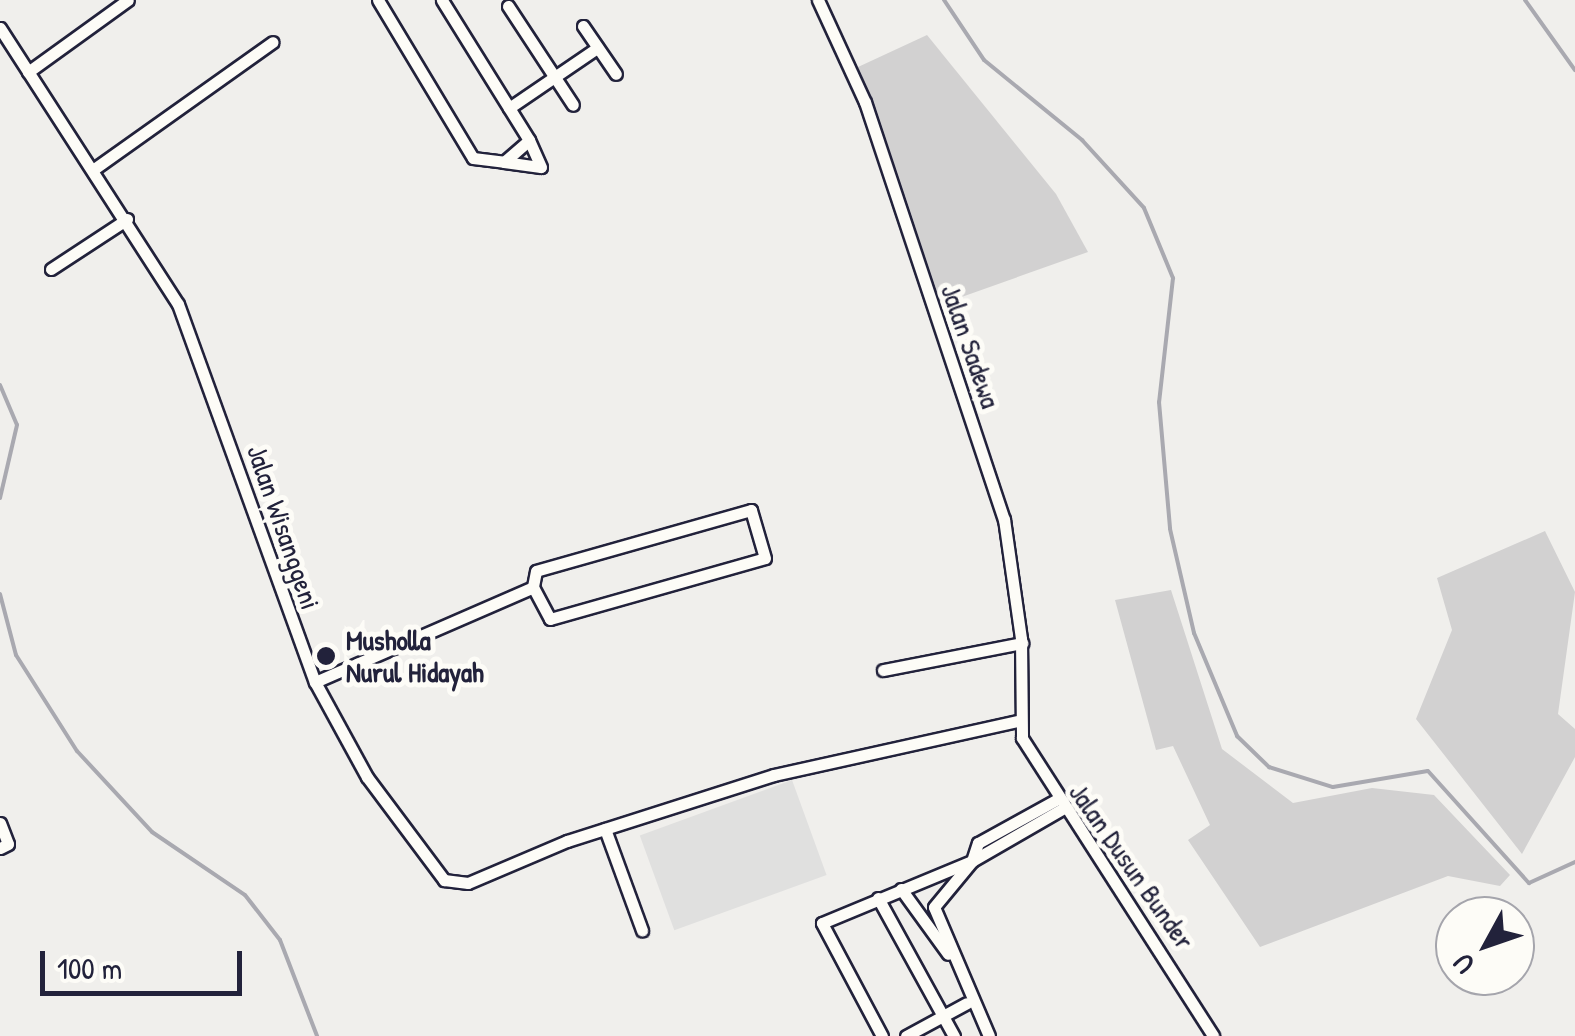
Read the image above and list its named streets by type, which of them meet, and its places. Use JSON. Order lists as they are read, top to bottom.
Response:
{
  "streets": {
    "street": ["Jalan Sadewa", "Jalan Wisanggeni", "Jalan Dusun Bunder"]
  },
  "crossings": [
    ["Jalan Sadewa", "Jalan Wisanggeni"],
    ["Jalan Sadewa", "Jalan Dusun Bunder"],
    ["Jalan Wisanggeni", "Jalan Dusun Bunder"]
  ],
  "places": ["Musholla Nurul Hidayah"],
  "scale_bar": "100 m",
  "north": "bottom left"
}
